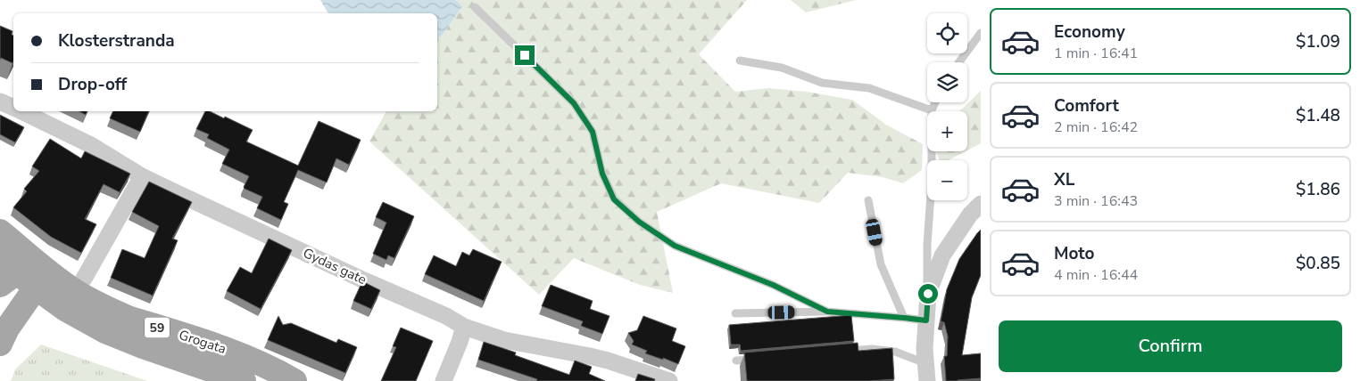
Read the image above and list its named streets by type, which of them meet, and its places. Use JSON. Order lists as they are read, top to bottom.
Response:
{
  "streets": {
    "main road": ["59", "Grogata"],
    "street": ["Gydas gate"]
  },
  "crossings": [
    ["59", "Grogata"]
  ],
  "page": {
    "list": [
      {
        "name": "Economy",
        "note": "1 min · 16:41",
        "value": "$1.09"
      },
      {
        "name": "Comfort",
        "note": "2 min · 16:42",
        "value": "$1.48"
      },
      {
        "name": "XL",
        "note": "3 min · 16:43",
        "value": "$1.86"
      },
      {
        "name": "Moto",
        "note": "4 min · 16:44",
        "value": "$0.85"
      }
    ],
    "map_buttons": ["+", "−"],
    "banner": ["Klosterstranda", "Drop-off"],
    "buttons": "Confirm"
  }
}
